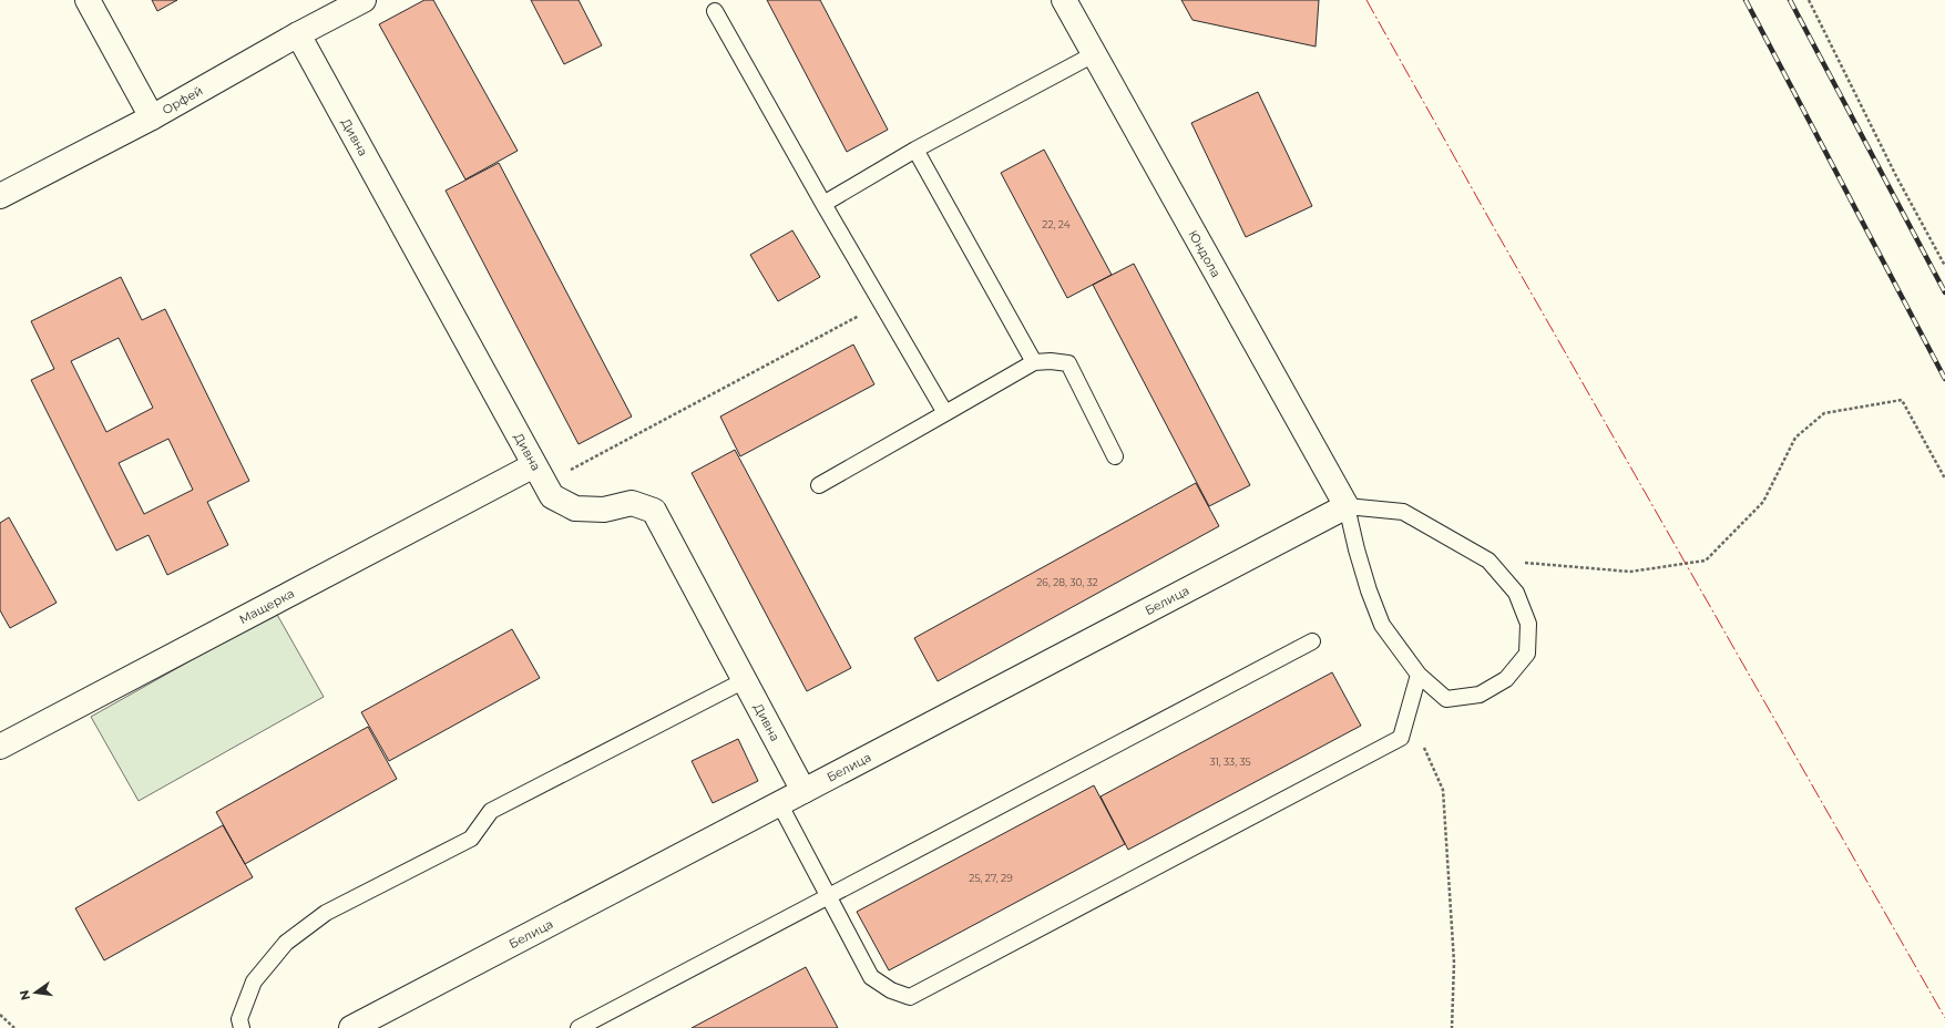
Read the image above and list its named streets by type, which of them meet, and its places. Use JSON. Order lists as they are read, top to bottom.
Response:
{
  "streets": {
    "street": [
      "Орфей",
      "Дивна",
      "Юндола",
      "Белица",
      "Мащерка"
    ]
  },
  "crossings": [
    ["Орфей", "Дивна"],
    ["Дивна", "Белица"],
    ["Дивна", "Мащерка"],
    ["Юндола", "Белица"]
  ],
  "house_numbers": [
    "22, 24",
    "26, 28, 30, 32",
    "31, 33, 35",
    "25, 27, 29"
  ],
  "north": "left"
}
